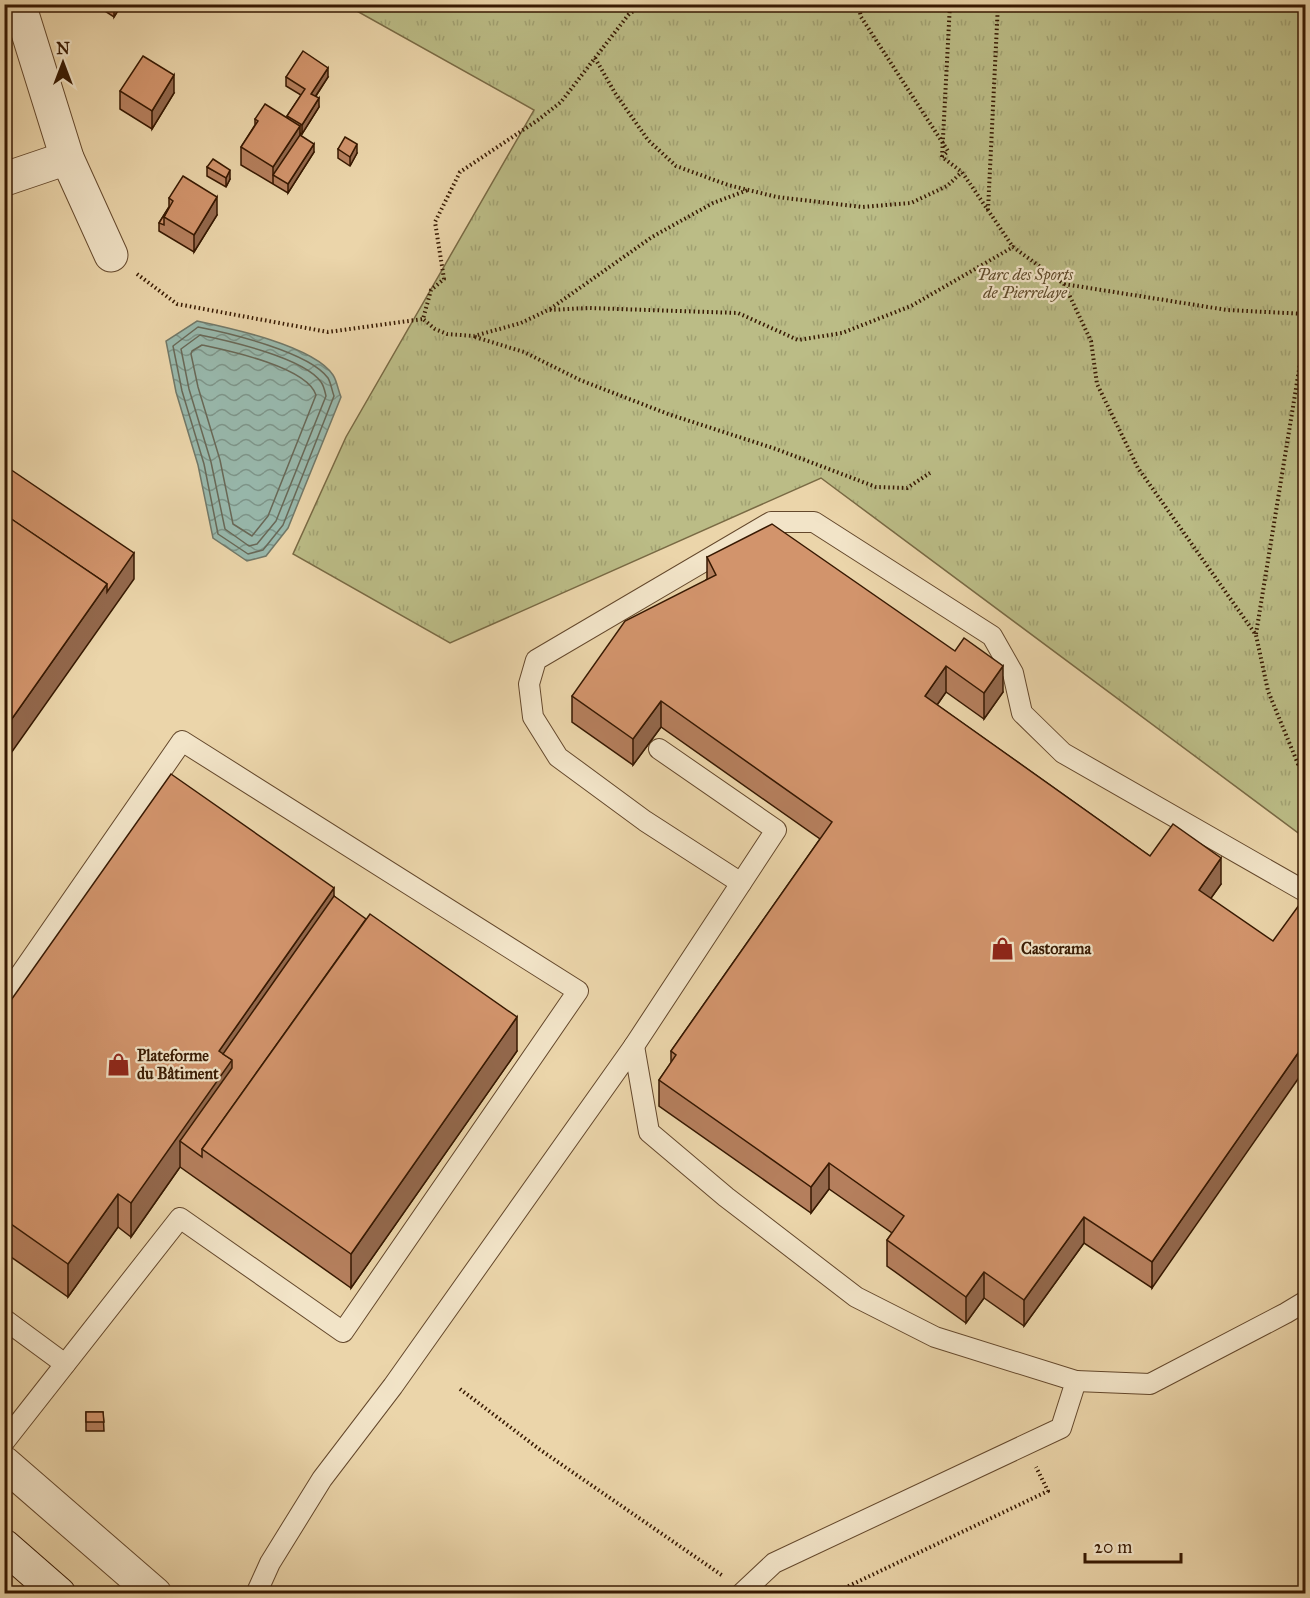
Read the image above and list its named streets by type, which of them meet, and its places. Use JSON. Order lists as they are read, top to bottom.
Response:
{
  "parks": ["Parc des Sports de Pierrelaye"],
  "places": {
    "shop": ["Castorama", "Plateforme du Bâtiment"]
  },
  "scale_bar": "20 m",
  "north": "top"
}
